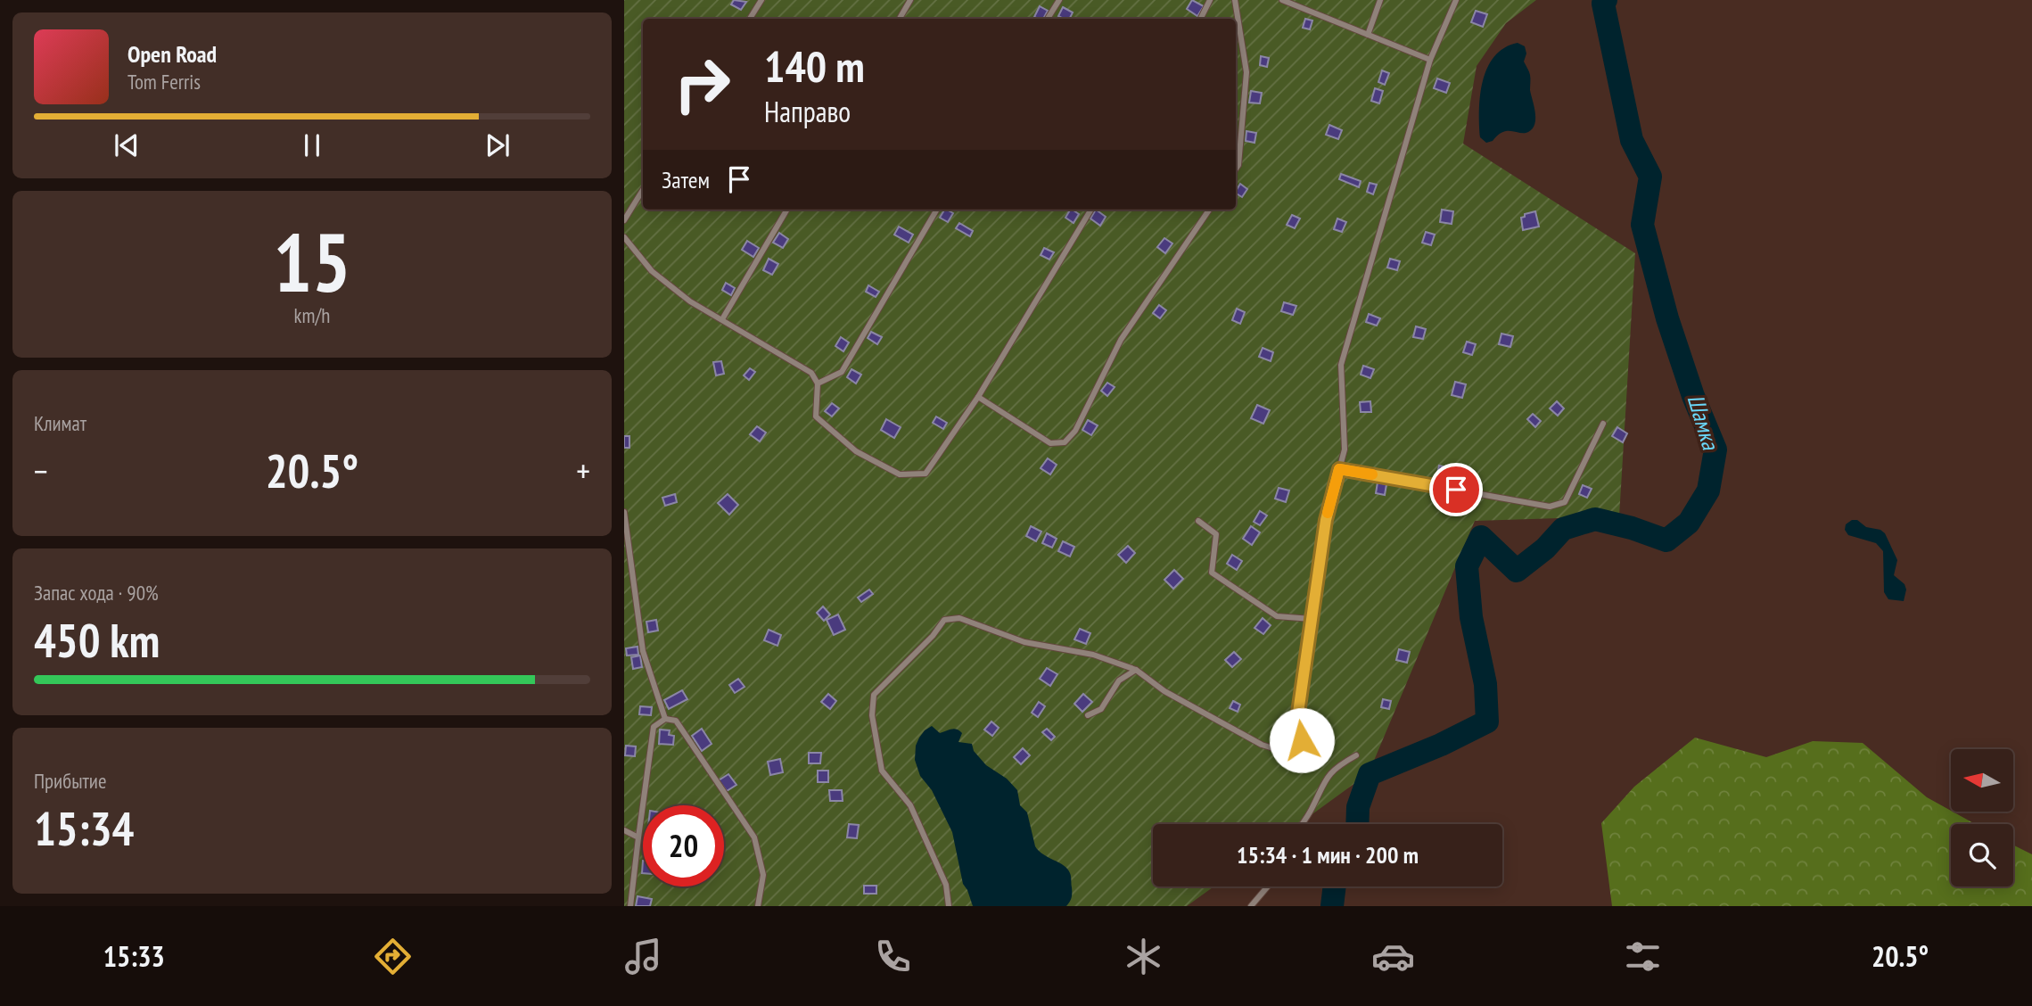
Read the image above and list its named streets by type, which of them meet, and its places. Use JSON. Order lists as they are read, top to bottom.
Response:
{
  "water": ["Шамка"],
  "north": "left",
  "page": {
    "turn": ["140 m", "Направо"],
    "song": ["Open Road", "Tom Ferris"],
    "then": "Затем",
    "tile": [
      ["15", "km/h"],
      "Климат",
      ["Запас хода · 90%", "450 km"],
      ["Прибытие", "15:34"]
    ],
    "heat": ["−", "20.5°", "+"],
    "limit": "20",
    "trip": "15:34 · 1 мин · 200 m",
    "tabs": ["15:33", "20.5°"]
  }
}
